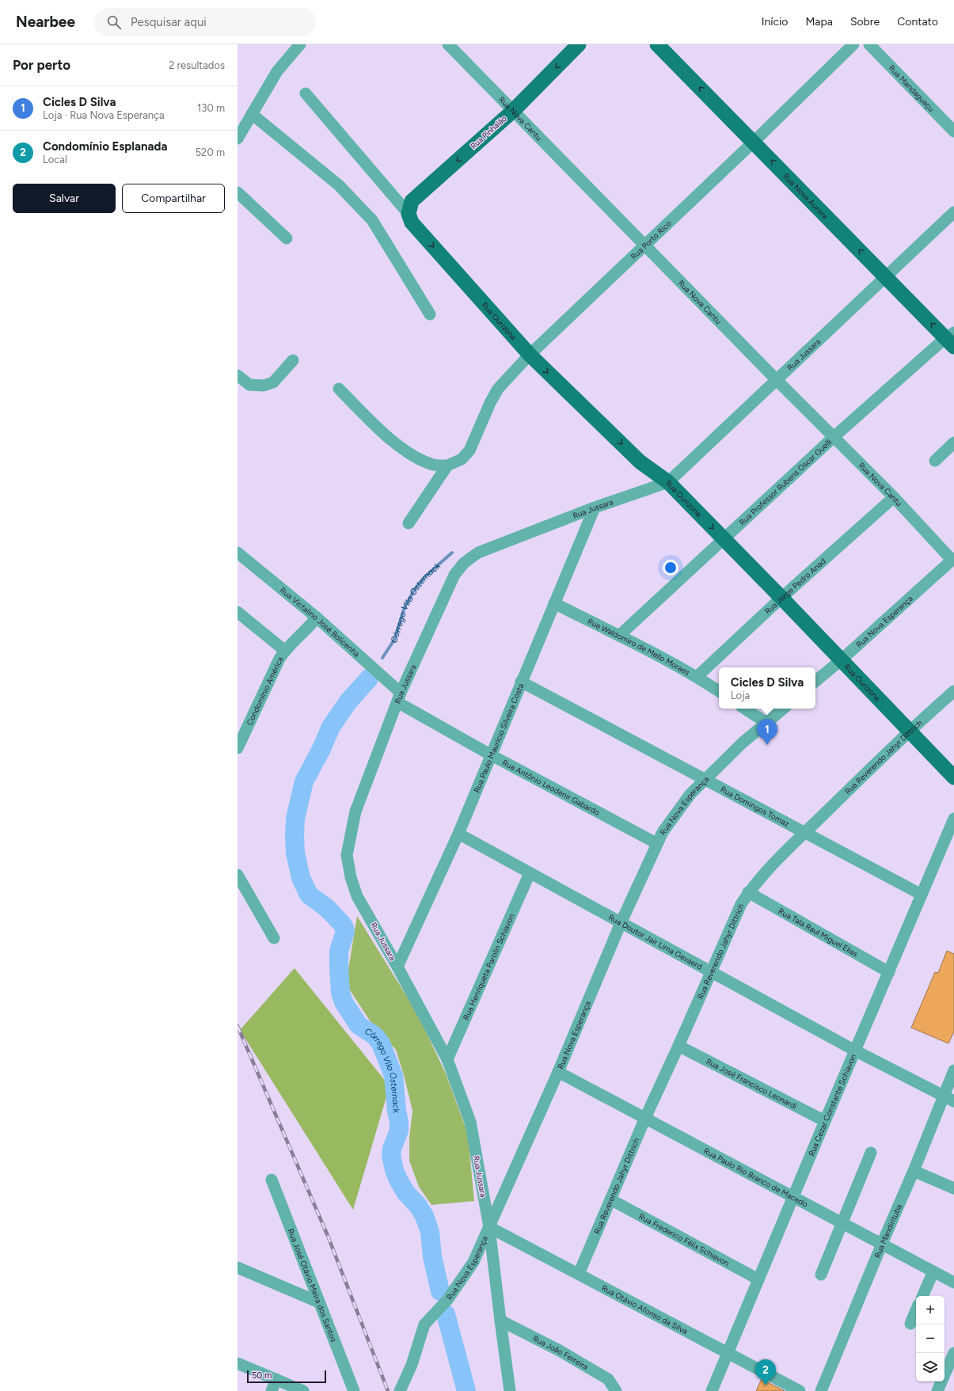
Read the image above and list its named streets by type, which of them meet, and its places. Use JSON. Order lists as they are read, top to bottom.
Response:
{
  "streets": {
    "main road": ["Rua Pinhalão", "Rua Nova Aurora", "Rua Ourizona"],
    "street": [
      "Rua Mandaguaçu",
      "Rua Nova Cantu",
      "Rua Porto Rico",
      "Rua Jussara",
      "Rua Professor Rubens Oscar Guelli",
      "Rua Jorge Pedro Anad",
      "Rua Nova Esperança",
      "Rua Victalino José Bolicenha",
      "Rua Waldomiro de Mello Moraes",
      "Condomínio América",
      "Rua Paulo Maurício Silveira Costa",
      "Rua Reverendo Jahyr Dittrich",
      "Rua Antônio Leodenir Gabardo",
      "Rua Domingos Tomaz",
      "Rua Tala Raul Miguel Elias",
      "Rua Doutor Jair Lima Gevaerd",
      "Rua Henriqueta Parolin Schiavon",
      "Rua José Francisco Leonardi",
      "Rua Cezar Constante Schiavon",
      "Rua Paulo Rio Branco de Macedo",
      "Rua Mandirituba",
      "Rua Frederico Félix Schiavon",
      "Rua José Otávio Meira dos Santos",
      "Rua Otávio Afonso da Silva",
      "Rua João Ferreira"
    ]
  },
  "crossings": [
    ["Rua Nova Cantu", "Rua Pinhalão"],
    ["Rua Nova Cantu", "Rua Porto Rico"],
    ["Rua Nova Cantu", "Rua Jussara"],
    ["Rua Nova Cantu", "Rua Professor Rubens Oscar Guelli"],
    ["Rua Nova Cantu", "Rua Jorge Pedro Anad"],
    ["Rua Nova Cantu", "Rua Nova Esperança"],
    ["Rua Pinhalão", "Rua Ourizona"],
    ["Rua Nova Aurora", "Rua Porto Rico"],
    ["Rua Nova Aurora", "Rua Jussara"],
    ["Rua Nova Aurora", "Rua Professor Rubens Oscar Guelli"],
    ["Rua Porto Rico", "Rua Ourizona"],
    ["Rua Ourizona", "Rua Jussara"],
    ["Rua Ourizona", "Rua Professor Rubens Oscar Guelli"],
    ["Rua Ourizona", "Rua Jorge Pedro Anad"],
    ["Rua Ourizona", "Rua Nova Esperança"],
    ["Rua Ourizona", "Rua Reverendo Jahyr Dittrich"],
    ["Rua Jussara", "Rua Nova Esperança"],
    ["Rua Jussara", "Rua Victalino José Bolicenha"],
    ["Rua Jussara", "Rua Paulo Maurício Silveira Costa"],
    ["Rua Jussara", "Rua Antônio Leodenir Gabardo"],
    ["Rua Jussara", "Rua Henriqueta Parolin Schiavon"],
    ["Rua Jussara", "Rua Otávio Afonso da Silva"],
    ["Rua Jussara", "Rua João Ferreira"],
    ["Rua Professor Rubens Oscar Guelli", "Rua Waldomiro de Mello Moraes"],
    ["Rua Jorge Pedro Anad", "Rua Waldomiro de Mello Moraes"],
    ["Rua Nova Esperança", "Rua Antônio Leodenir Gabardo"],
    ["Rua Nova Esperança", "Rua Domingos Tomaz"],
    ["Rua Nova Esperança", "Rua Doutor Jair Lima Gevaerd"],
    ["Rua Nova Esperança", "Rua Paulo Rio Branco de Macedo"],
    ["Rua Nova Esperança", "Rua Otávio Afonso da Silva"],
    ["Rua Victalino José Bolicenha", "Condomínio América"],
    ["Rua Victalino José Bolicenha", "Rua Antônio Leodenir Gabardo"],
    ["Rua Waldomiro de Mello Moraes", "Rua Paulo Maurício Silveira Costa"],
    ["Rua Paulo Maurício Silveira Costa", "Rua Antônio Leodenir Gabardo"],
    ["Rua Paulo Maurício Silveira Costa", "Rua Domingos Tomaz"],
    ["Rua Paulo Maurício Silveira Costa", "Rua Doutor Jair Lima Gevaerd"],
    ["Rua Reverendo Jahyr Dittrich", "Rua Domingos Tomaz"],
    ["Rua Reverendo Jahyr Dittrich", "Rua Tala Raul Miguel Elias"],
    ["Rua Reverendo Jahyr Dittrich", "Rua Doutor Jair Lima Gevaerd"],
    ["Rua Reverendo Jahyr Dittrich", "Rua José Francisco Leonardi"],
    ["Rua Reverendo Jahyr Dittrich", "Rua Paulo Rio Branco de Macedo"],
    ["Rua Reverendo Jahyr Dittrich", "Rua Frederico Félix Schiavon"],
    ["Rua Reverendo Jahyr Dittrich", "Rua Otávio Afonso da Silva"],
    ["Rua Domingos Tomaz", "Rua Cezar Constante Schiavon"],
    ["Rua Tala Raul Miguel Elias", "Rua Cezar Constante Schiavon"],
    ["Rua Doutor Jair Lima Gevaerd", "Rua Henriqueta Parolin Schiavon"],
    ["Rua Doutor Jair Lima Gevaerd", "Rua Cezar Constante Schiavon"],
    ["Rua Doutor Jair Lima Gevaerd", "Rua Mandirituba"],
    ["Rua José Francisco Leonardi", "Rua Cezar Constante Schiavon"],
    ["Rua Cezar Constante Schiavon", "Rua Paulo Rio Branco de Macedo"],
    ["Rua Cezar Constante Schiavon", "Rua Frederico Félix Schiavon"],
    ["Rua Cezar Constante Schiavon", "Rua Otávio Afonso da Silva"],
    ["Rua Paulo Rio Branco de Macedo", "Rua Mandirituba"]
  ],
  "one_way": ["Rua Pinhalão", "Rua Nova Aurora", "Rua Ourizona"],
  "water": ["Córrego Vila Osternack"],
  "scale_bar": "50 m",
  "page": {
    "header": "Nearbee",
    "search": "Pesquisar aqui",
    "nav": [
      "Início",
      "Mapa",
      "Sobre",
      "Contato"
    ],
    "heading": ["Por perto", "2 resultados"],
    "list": [
      {
        "mark": "1",
        "name": "Cicles D Silva",
        "note": "Loja · Rua Nova Esperança",
        "value": "130 m"
      },
      {
        "mark": "2",
        "name": "Condomínio Esplanada",
        "note": "Local",
        "value": "520 m"
      }
    ],
    "buttons": ["Salvar", "Compartilhar"],
    "popup": ["Cicles D Silva", "Loja"],
    "pins": ["1", "2"],
    "map_buttons": ["+", "−"],
    "scale": "50 m"
  }
}
